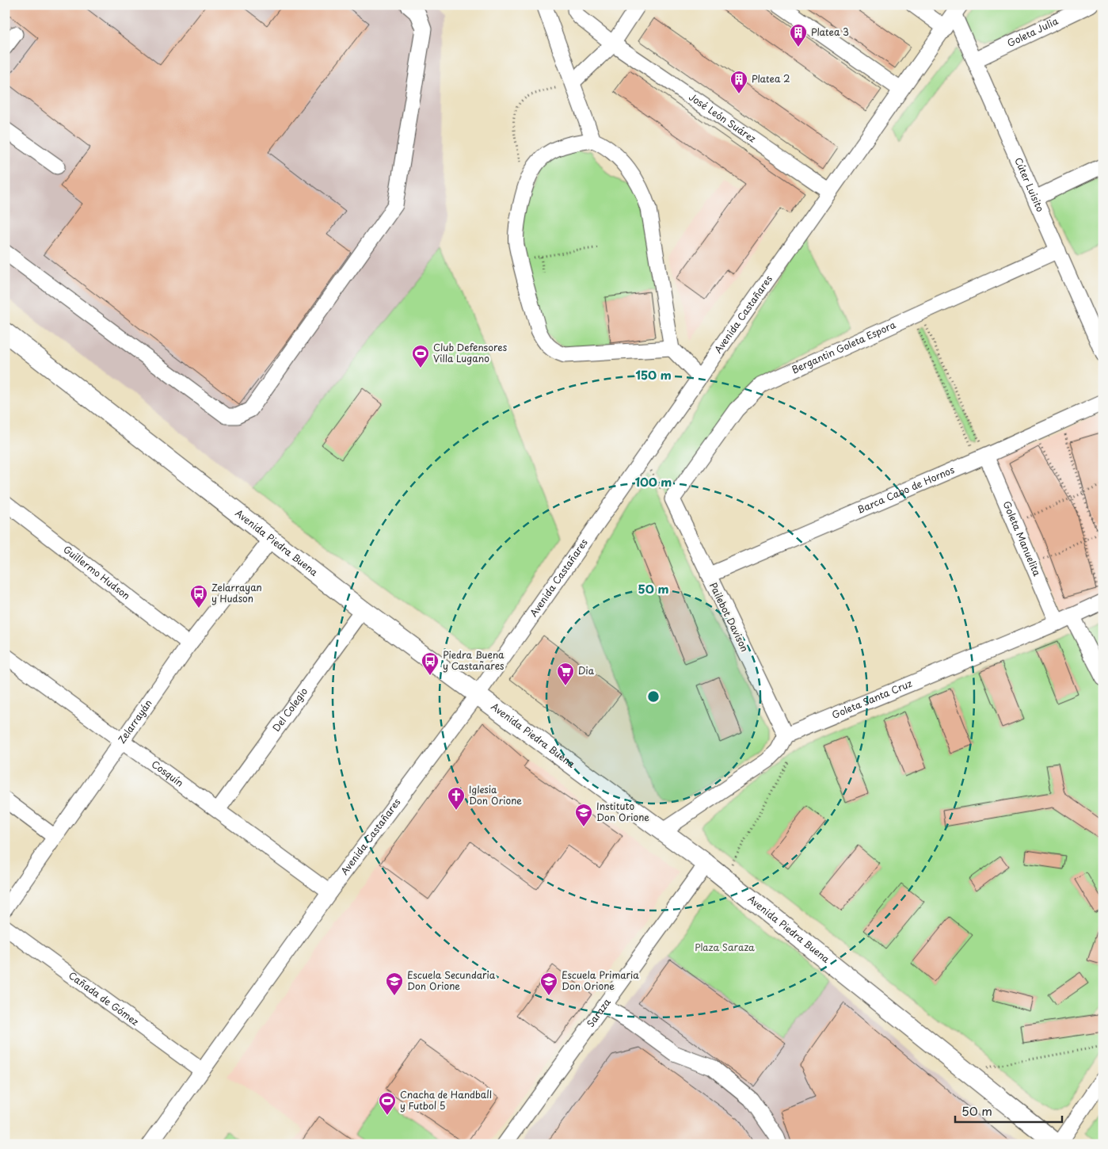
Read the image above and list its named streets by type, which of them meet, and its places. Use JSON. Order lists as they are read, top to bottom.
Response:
{
  "streets": {
    "main road": ["Avenida Piedra Buena"],
    "street": [
      "Goleta Julia",
      "José León Suárez",
      "Cúter Luisito",
      "Avenida Castañares",
      "Bergantin Goleta Espora",
      "Barca Cabo de Hornos",
      "Goleta Manuelita",
      "Guillermo Hudson",
      "Pailebot Davison",
      "Goleta Santa Cruz",
      "Del Colegio",
      "Zelarrayán",
      "Cosquín",
      "Cañada de Gómez",
      "Saraza"
    ]
  },
  "crossings": [
    ["Goleta Julia", "Cúter Luisito"],
    ["José León Suárez", "Avenida Castañares"],
    ["Cúter Luisito", "Avenida Castañares"],
    ["Cúter Luisito", "Bergantin Goleta Espora"],
    ["Avenida Castañares", "Avenida Piedra Buena"],
    ["Avenida Castañares", "Cosquín"],
    ["Avenida Castañares", "Cañada de Gómez"],
    ["Bergantin Goleta Espora", "Pailebot Davison"],
    ["Barca Cabo de Hornos", "Goleta Manuelita"],
    ["Barca Cabo de Hornos", "Pailebot Davison"],
    ["Goleta Manuelita", "Goleta Santa Cruz"],
    ["Avenida Piedra Buena", "Del Colegio"],
    ["Avenida Piedra Buena", "Zelarrayán"],
    ["Avenida Piedra Buena", "Saraza"],
    ["Guillermo Hudson", "Zelarrayán"],
    ["Pailebot Davison", "Goleta Santa Cruz"],
    ["Del Colegio", "Cosquín"],
    ["Zelarrayán", "Cosquín"]
  ],
  "parks": ["Plaza Saraza"],
  "places": {
    "building": ["Platea 3", "Platea 2"],
    "sports": ["Club Defensores Villa Lugano", "Cnacha de Handball y Futbol 5"],
    "bus stop": ["Zelarrayan y Hudson", "Piedra Buena y Castañares"],
    "supermarket": ["Dia"],
    "church": ["Iglesia Don Orione"],
    "school or university": ["Instituto Don Orione", "Escuela Secundaria Don Orione", "Escuela Primaria Don Orione"]
  },
  "scale_bar": "50 m",
  "rings": ["150 m", "100 m", "50 m"]
}
